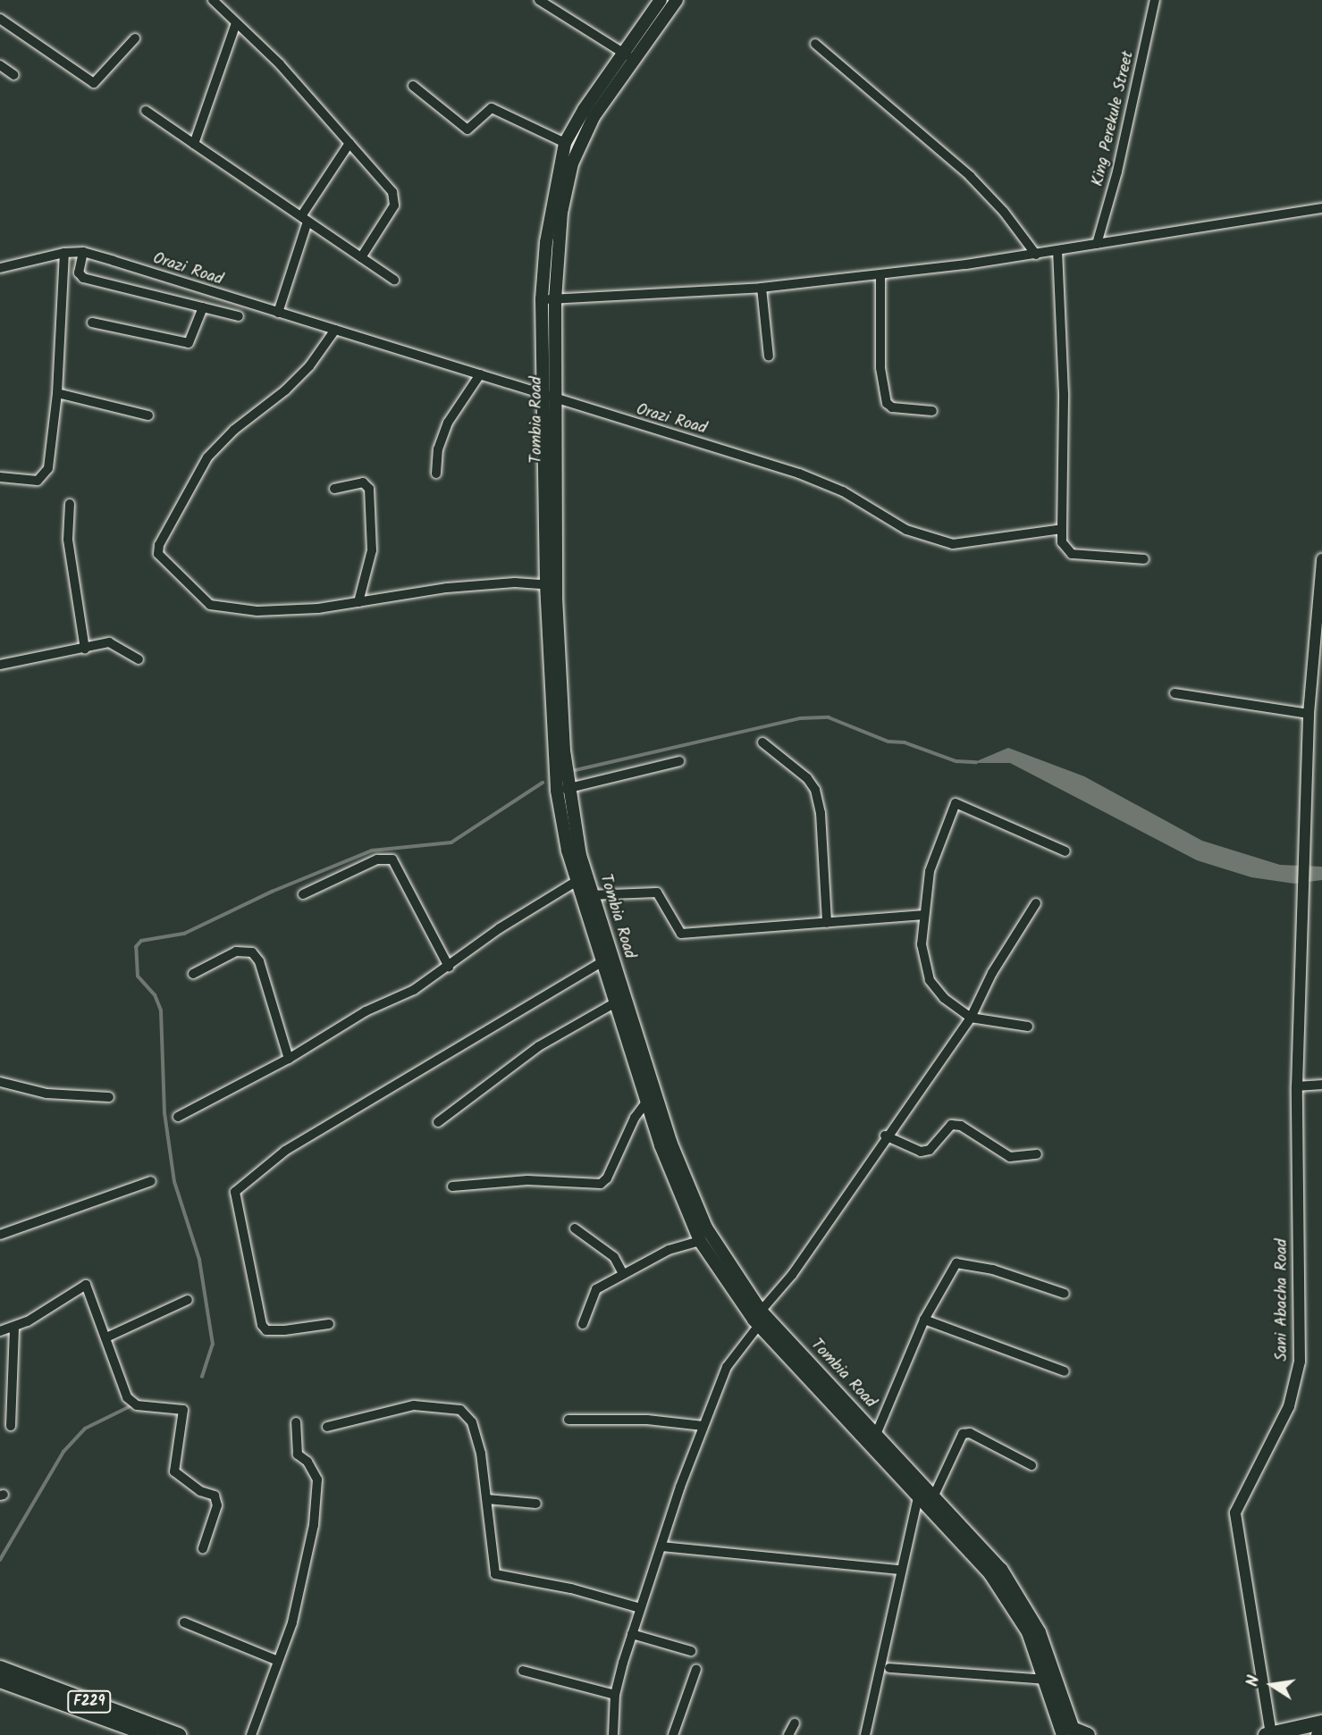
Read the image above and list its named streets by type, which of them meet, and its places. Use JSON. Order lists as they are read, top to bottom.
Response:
{
  "streets": {
    "main road": ["Tombia Road", "F229"],
    "street": ["King Perekule Street", "Orazi Road", "Sani Abacha Road"]
  },
  "crossings": [
    ["Orazi Road", "Tombia Road"]
  ],
  "north": "left"
}
